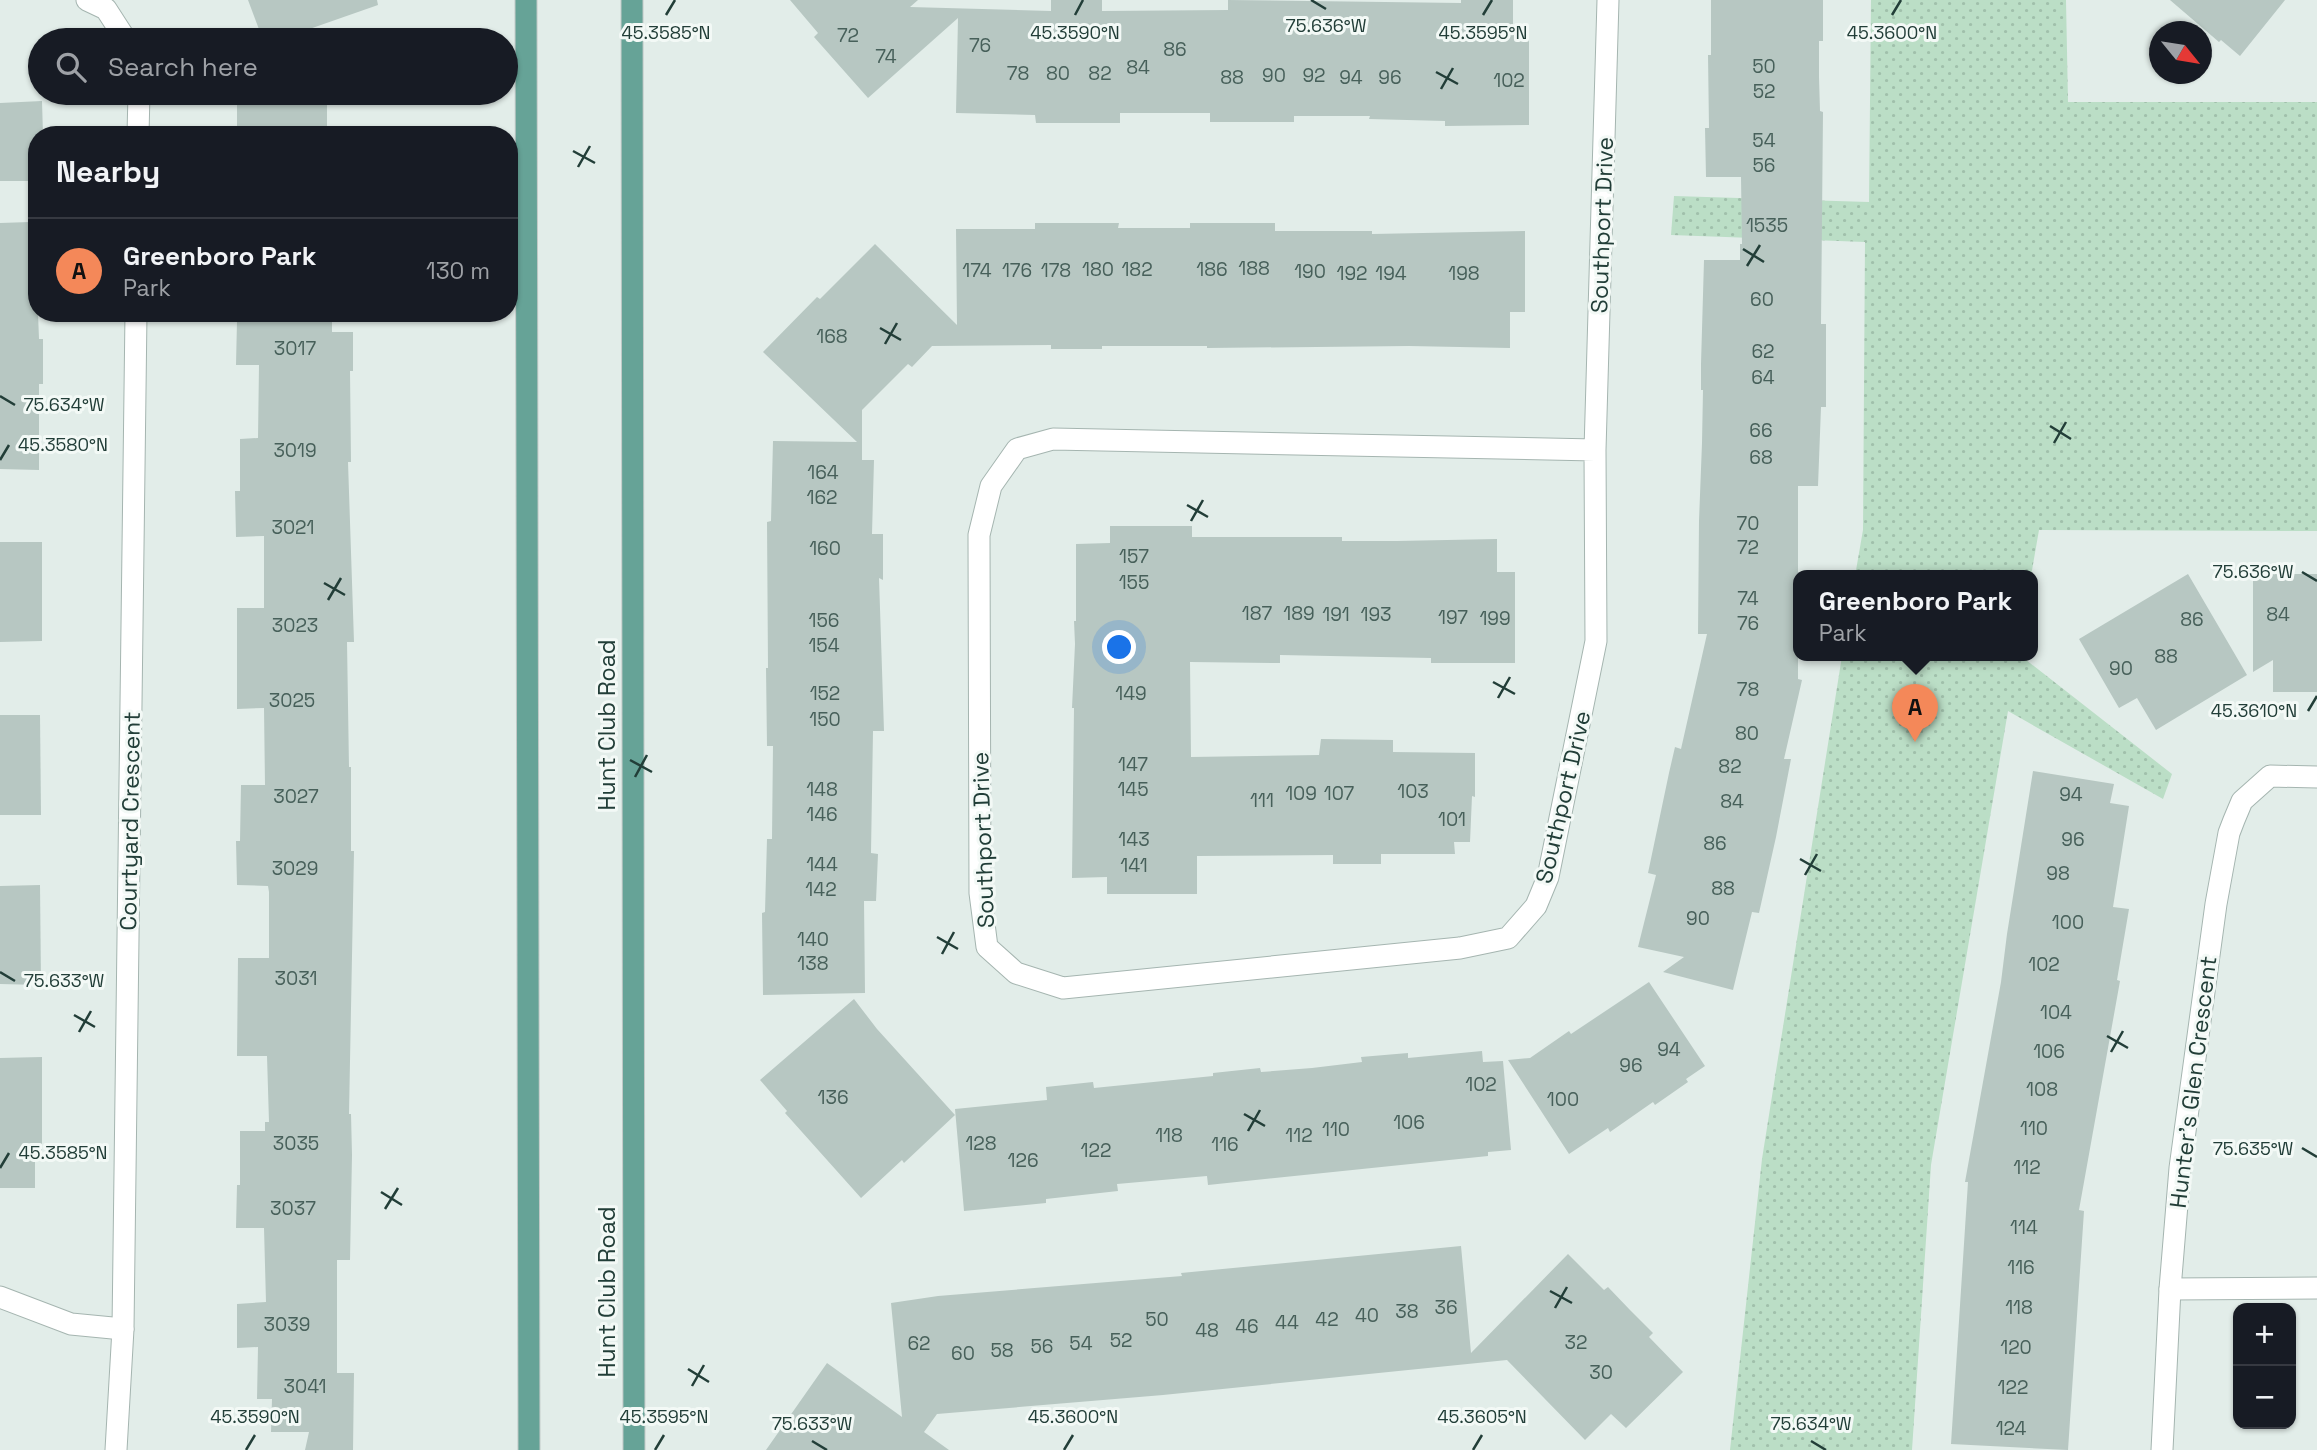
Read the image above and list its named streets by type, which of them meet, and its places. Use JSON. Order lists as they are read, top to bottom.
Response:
{
  "streets": {
    "main road": ["Hunt Club Road"],
    "street": ["Southport Drive", "Courtyard Crescent", "Hunter's Glen Crescent"]
  },
  "house_numbers": [
    "72",
    "76",
    "86",
    "74",
    "50",
    "84",
    "78",
    "80",
    "82",
    "90",
    "92",
    "88",
    "94",
    "96",
    "102",
    "52",
    "54",
    "56",
    "1535",
    "188",
    "180",
    "182",
    "186",
    "174",
    "176",
    "178",
    "190",
    "192",
    "194",
    "198",
    "60",
    "168",
    "3017",
    "62",
    "64",
    "66",
    "3019",
    "68",
    "164",
    "162",
    "70",
    "3021",
    "72",
    "160",
    "157",
    "155",
    "74",
    "187",
    "189",
    "191",
    "193",
    "84",
    "197",
    "199",
    "86",
    "156",
    "76",
    "3023",
    "154",
    "88",
    "90",
    "78",
    "152",
    "149",
    "3025",
    "150",
    "80",
    "147",
    "82",
    "148",
    "145",
    "103",
    "109",
    "107",
    "94",
    "3027",
    "111",
    "84",
    "146",
    "101",
    "143",
    "96",
    "86",
    "144",
    "141",
    "3029",
    "98",
    "88",
    "142",
    "90",
    "100",
    "140",
    "138",
    "102",
    "3031",
    "104",
    "94",
    "106",
    "96",
    "102",
    "108",
    "136",
    "100",
    "106",
    "110",
    "110",
    "118",
    "112",
    "3035",
    "128",
    "116",
    "122",
    "126",
    "112",
    "3037",
    "114",
    "116",
    "36",
    "118",
    "38",
    "40",
    "50",
    "42",
    "44",
    "3039",
    "46",
    "48",
    "52",
    "32",
    "62",
    "54",
    "56",
    "120",
    "58",
    "60",
    "30",
    "3041",
    "122",
    "124"
  ],
  "north": "bottom right",
  "page": {
    "search": "Search here",
    "heading": "Nearby",
    "list": [
      {
        "mark": "A",
        "name": "Greenboro Park",
        "note": "Park",
        "value": "130 m"
      }
    ],
    "popup": ["Greenboro Park", "Park"],
    "pins": "A",
    "map_buttons": ["+", "−"]
  },
  "coordinates": [
    "75.636°W",
    "45.3585°N",
    "45.3590°N",
    "45.3595°N",
    "45.3600°N",
    "75.634°W",
    "45.3580°N",
    "45.3610°N",
    "75.633°W",
    "75.635°W",
    "45.3605°N"
  ]
}
